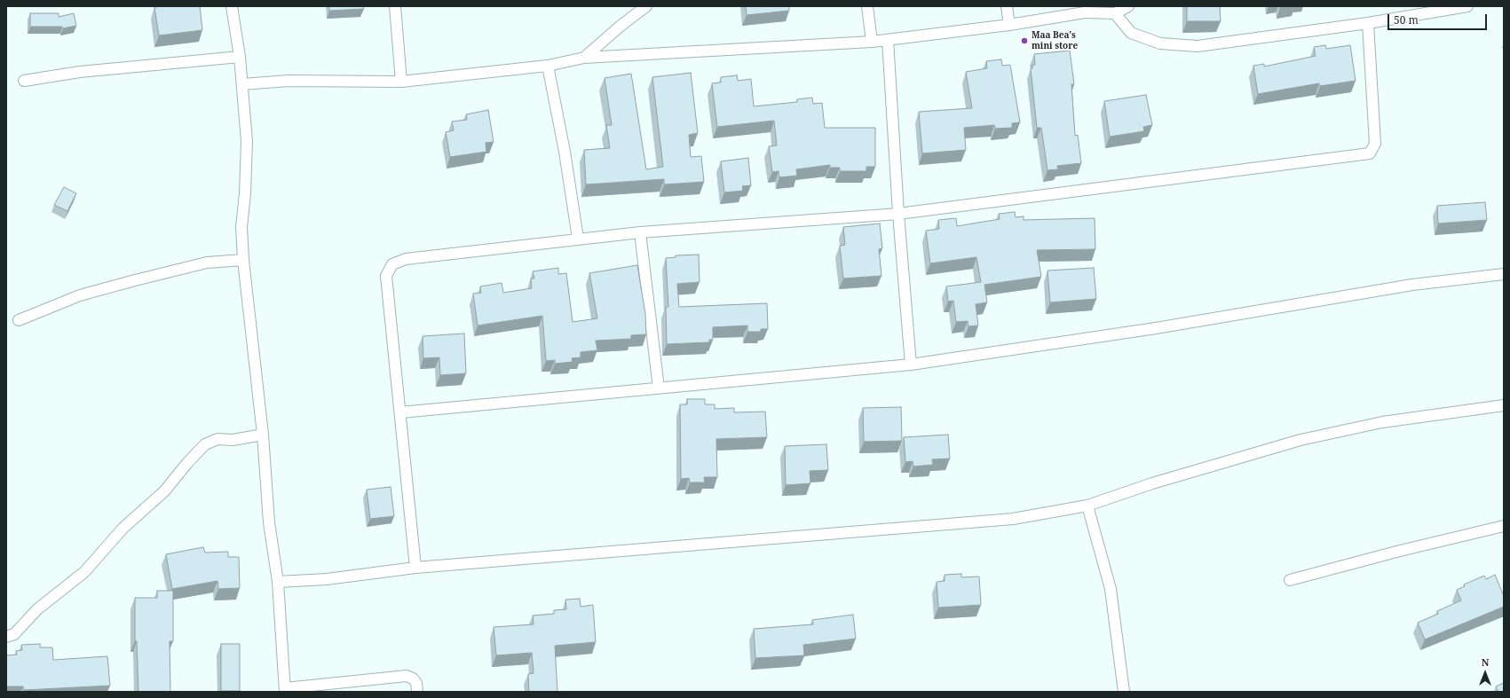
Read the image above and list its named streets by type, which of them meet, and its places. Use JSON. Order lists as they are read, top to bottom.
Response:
{
  "places": ["Maa Bea's mini store"],
  "scale_bar": "50 m",
  "north": "top"
}
